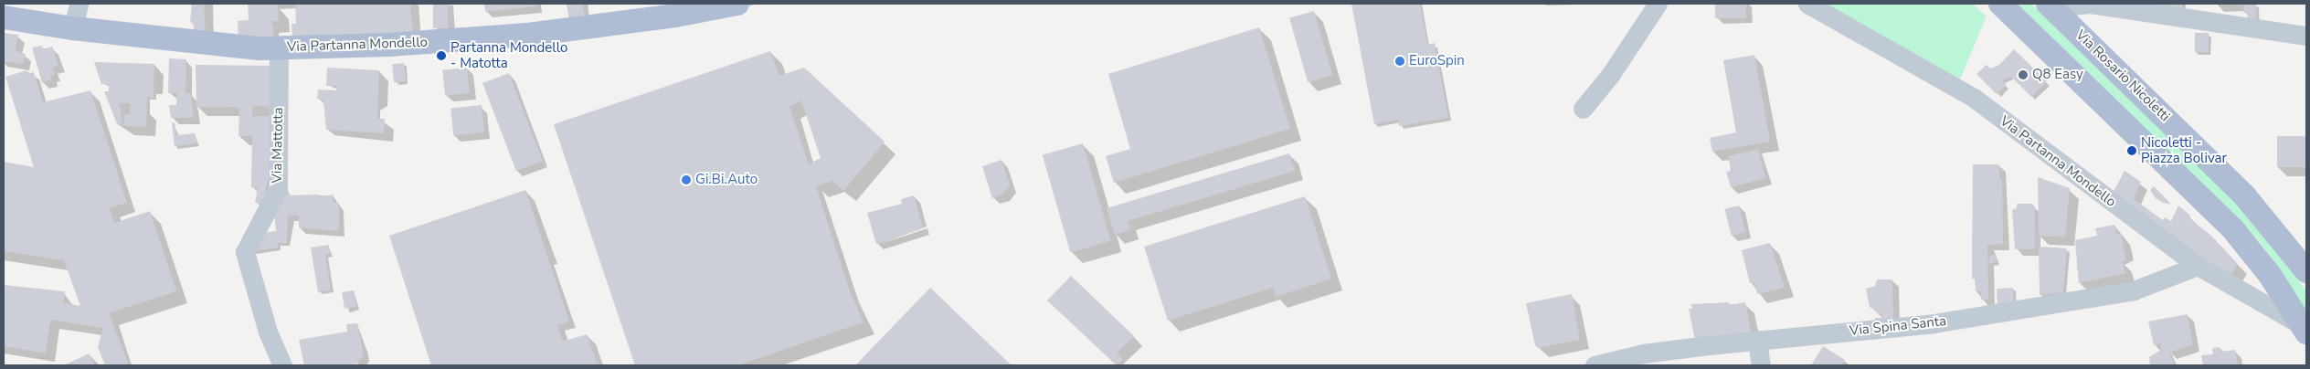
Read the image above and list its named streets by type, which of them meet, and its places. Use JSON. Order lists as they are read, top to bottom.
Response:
{
  "streets": {
    "main road": ["Via Partanna Mondello", "Via Rosario Nicoletti"],
    "street": ["Via Mattotta", "Via Spina Santa"]
  },
  "crossings": [
    ["Via Partanna Mondello", "Via Mattotta"],
    ["Via Partanna Mondello", "Via Spina Santa"]
  ],
  "places": [
    "Partanna Mondello - Matotta",
    "EuroSpin",
    "Q8 Easy",
    "Nicoletti - Piazza Bolivar",
    "Gi.Bi.Auto"
  ]
}
